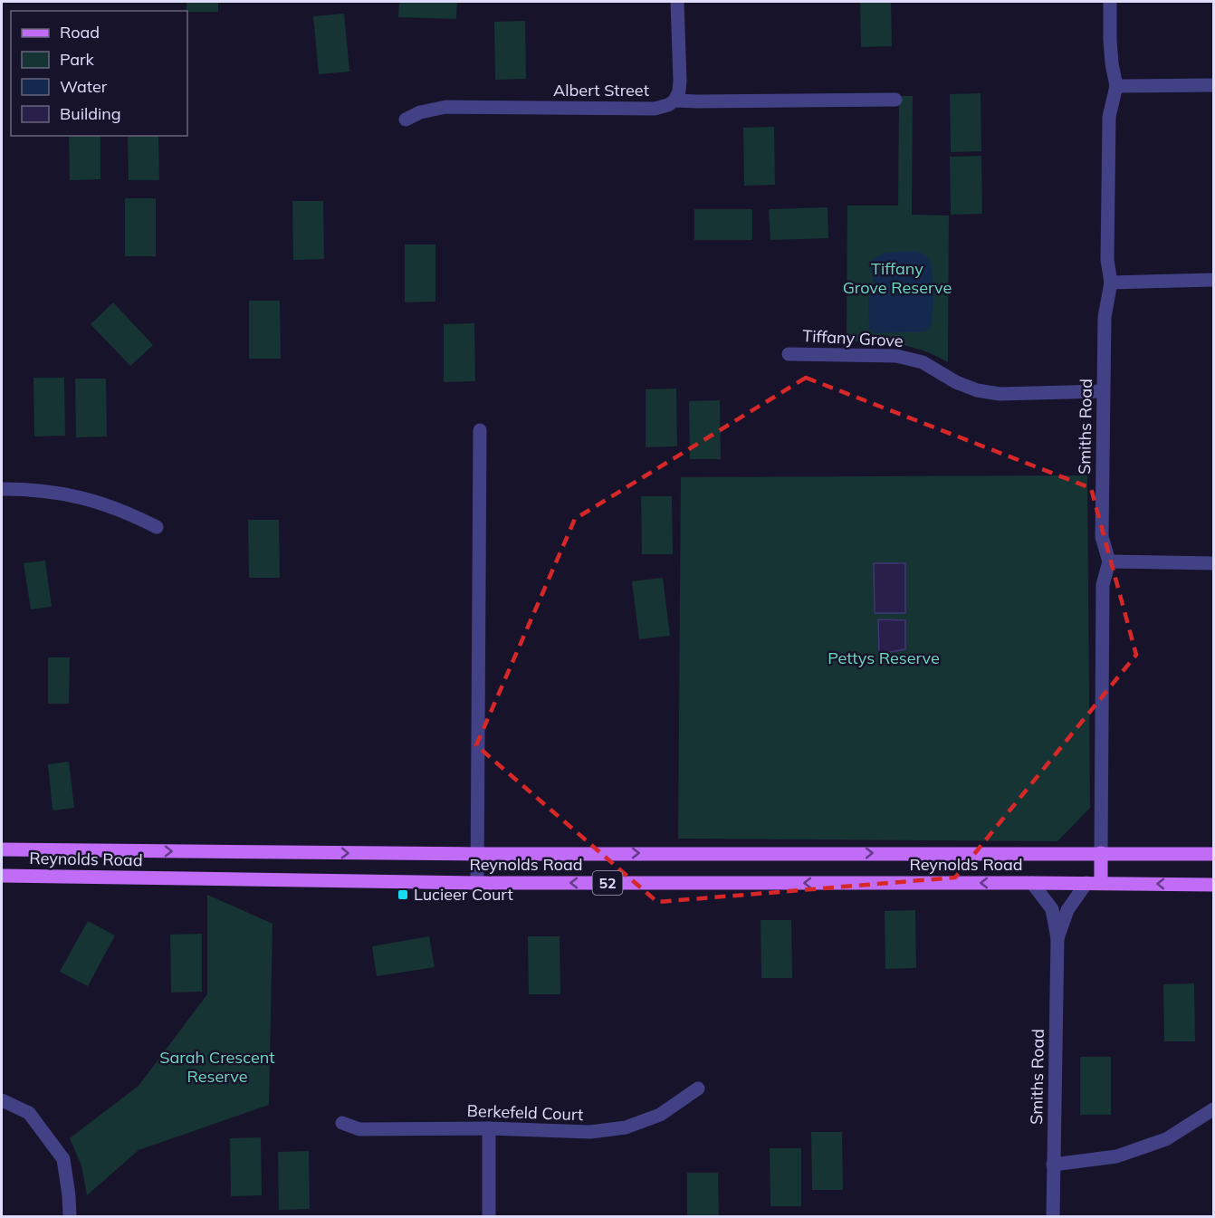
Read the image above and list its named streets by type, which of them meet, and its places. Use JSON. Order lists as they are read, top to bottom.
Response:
{
  "streets": {
    "main road": ["Reynolds Road", "52"],
    "street": [
      "Albert Street",
      "Tiffany Grove",
      "Smiths Road",
      "Berkefeld Court"
    ]
  },
  "crossings": [
    ["Tiffany Grove", "Smiths Road"],
    ["Smiths Road", "Reynolds Road"]
  ],
  "parks": ["Tiffany Grove Reserve", "Pettys Reserve", "Sarah Crescent Reserve"],
  "places": {
    "transit": ["Lucieer Court"]
  },
  "legend": [
    "Road",
    "Park",
    "Water",
    "Building"
  ]
}
